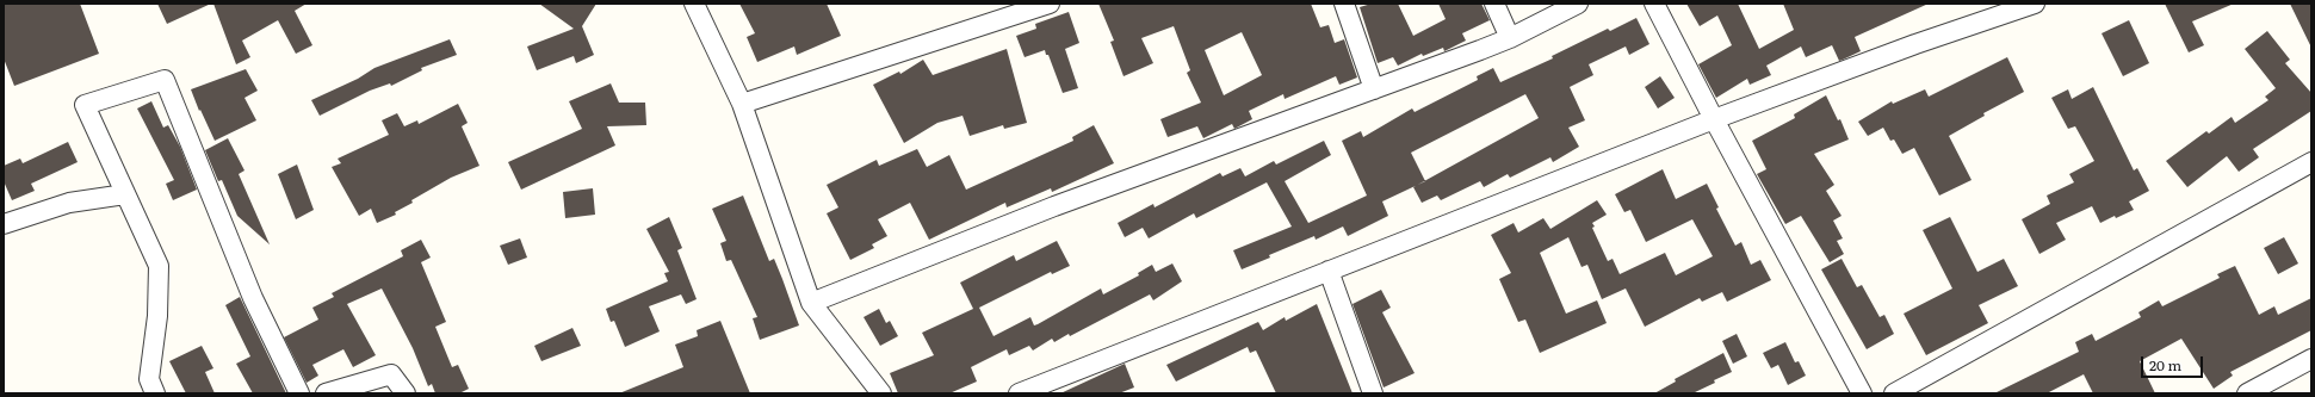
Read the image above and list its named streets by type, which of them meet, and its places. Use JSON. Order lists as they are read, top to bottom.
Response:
{
  "scale_bar": "20 m"
}
